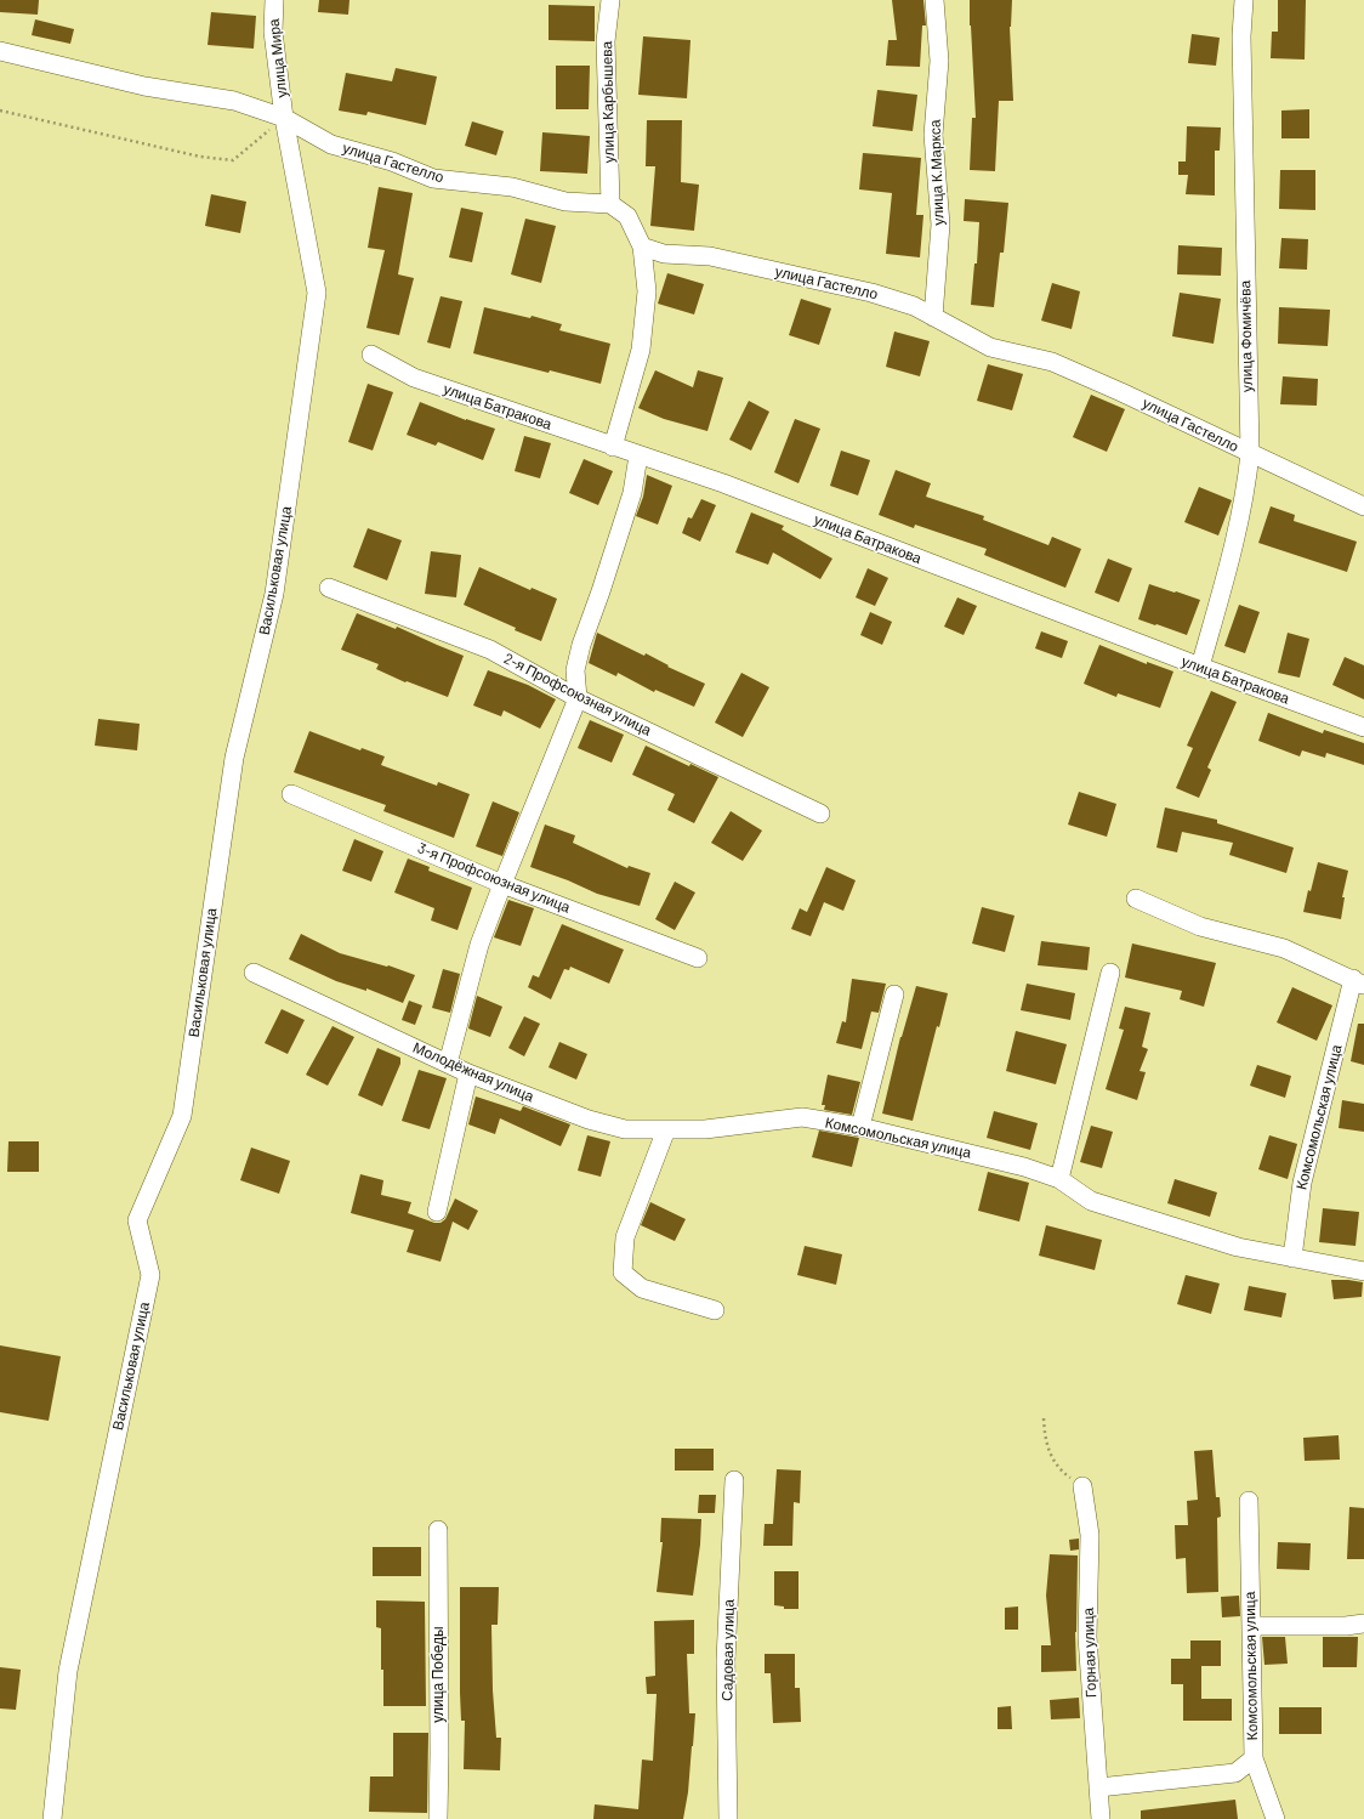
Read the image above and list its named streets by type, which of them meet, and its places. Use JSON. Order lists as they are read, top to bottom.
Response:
{
  "streets": {
    "street": [
      "улица Мира",
      "улица Карбышева",
      "улица Гастелло",
      "улица К.Маркса",
      "улица Фомичёва",
      "улица Батракова",
      "Васильковая улица",
      "2-я Профсоюзная улица",
      "3-я Профсоюзная улица",
      "Молодёжная улица",
      "Комсомольская улица",
      "Садовая улица",
      "Горная улица",
      "улица Победы"
    ]
  },
  "crossings": [
    ["улица Мира", "улица Гастелло"],
    ["улица Мира", "Васильковая улица"],
    ["улица Карбышева", "улица Гастелло"],
    ["улица Гастелло", "улица К.Маркса"],
    ["улица Гастелло", "улица Фомичёва"],
    ["улица Гастелло", "Васильковая улица"],
    ["улица Фомичёва", "улица Батракова"],
    ["Молодёжная улица", "Комсомольская улица"],
    ["Комсомольская улица", "Горная улица"]
  ]
}
